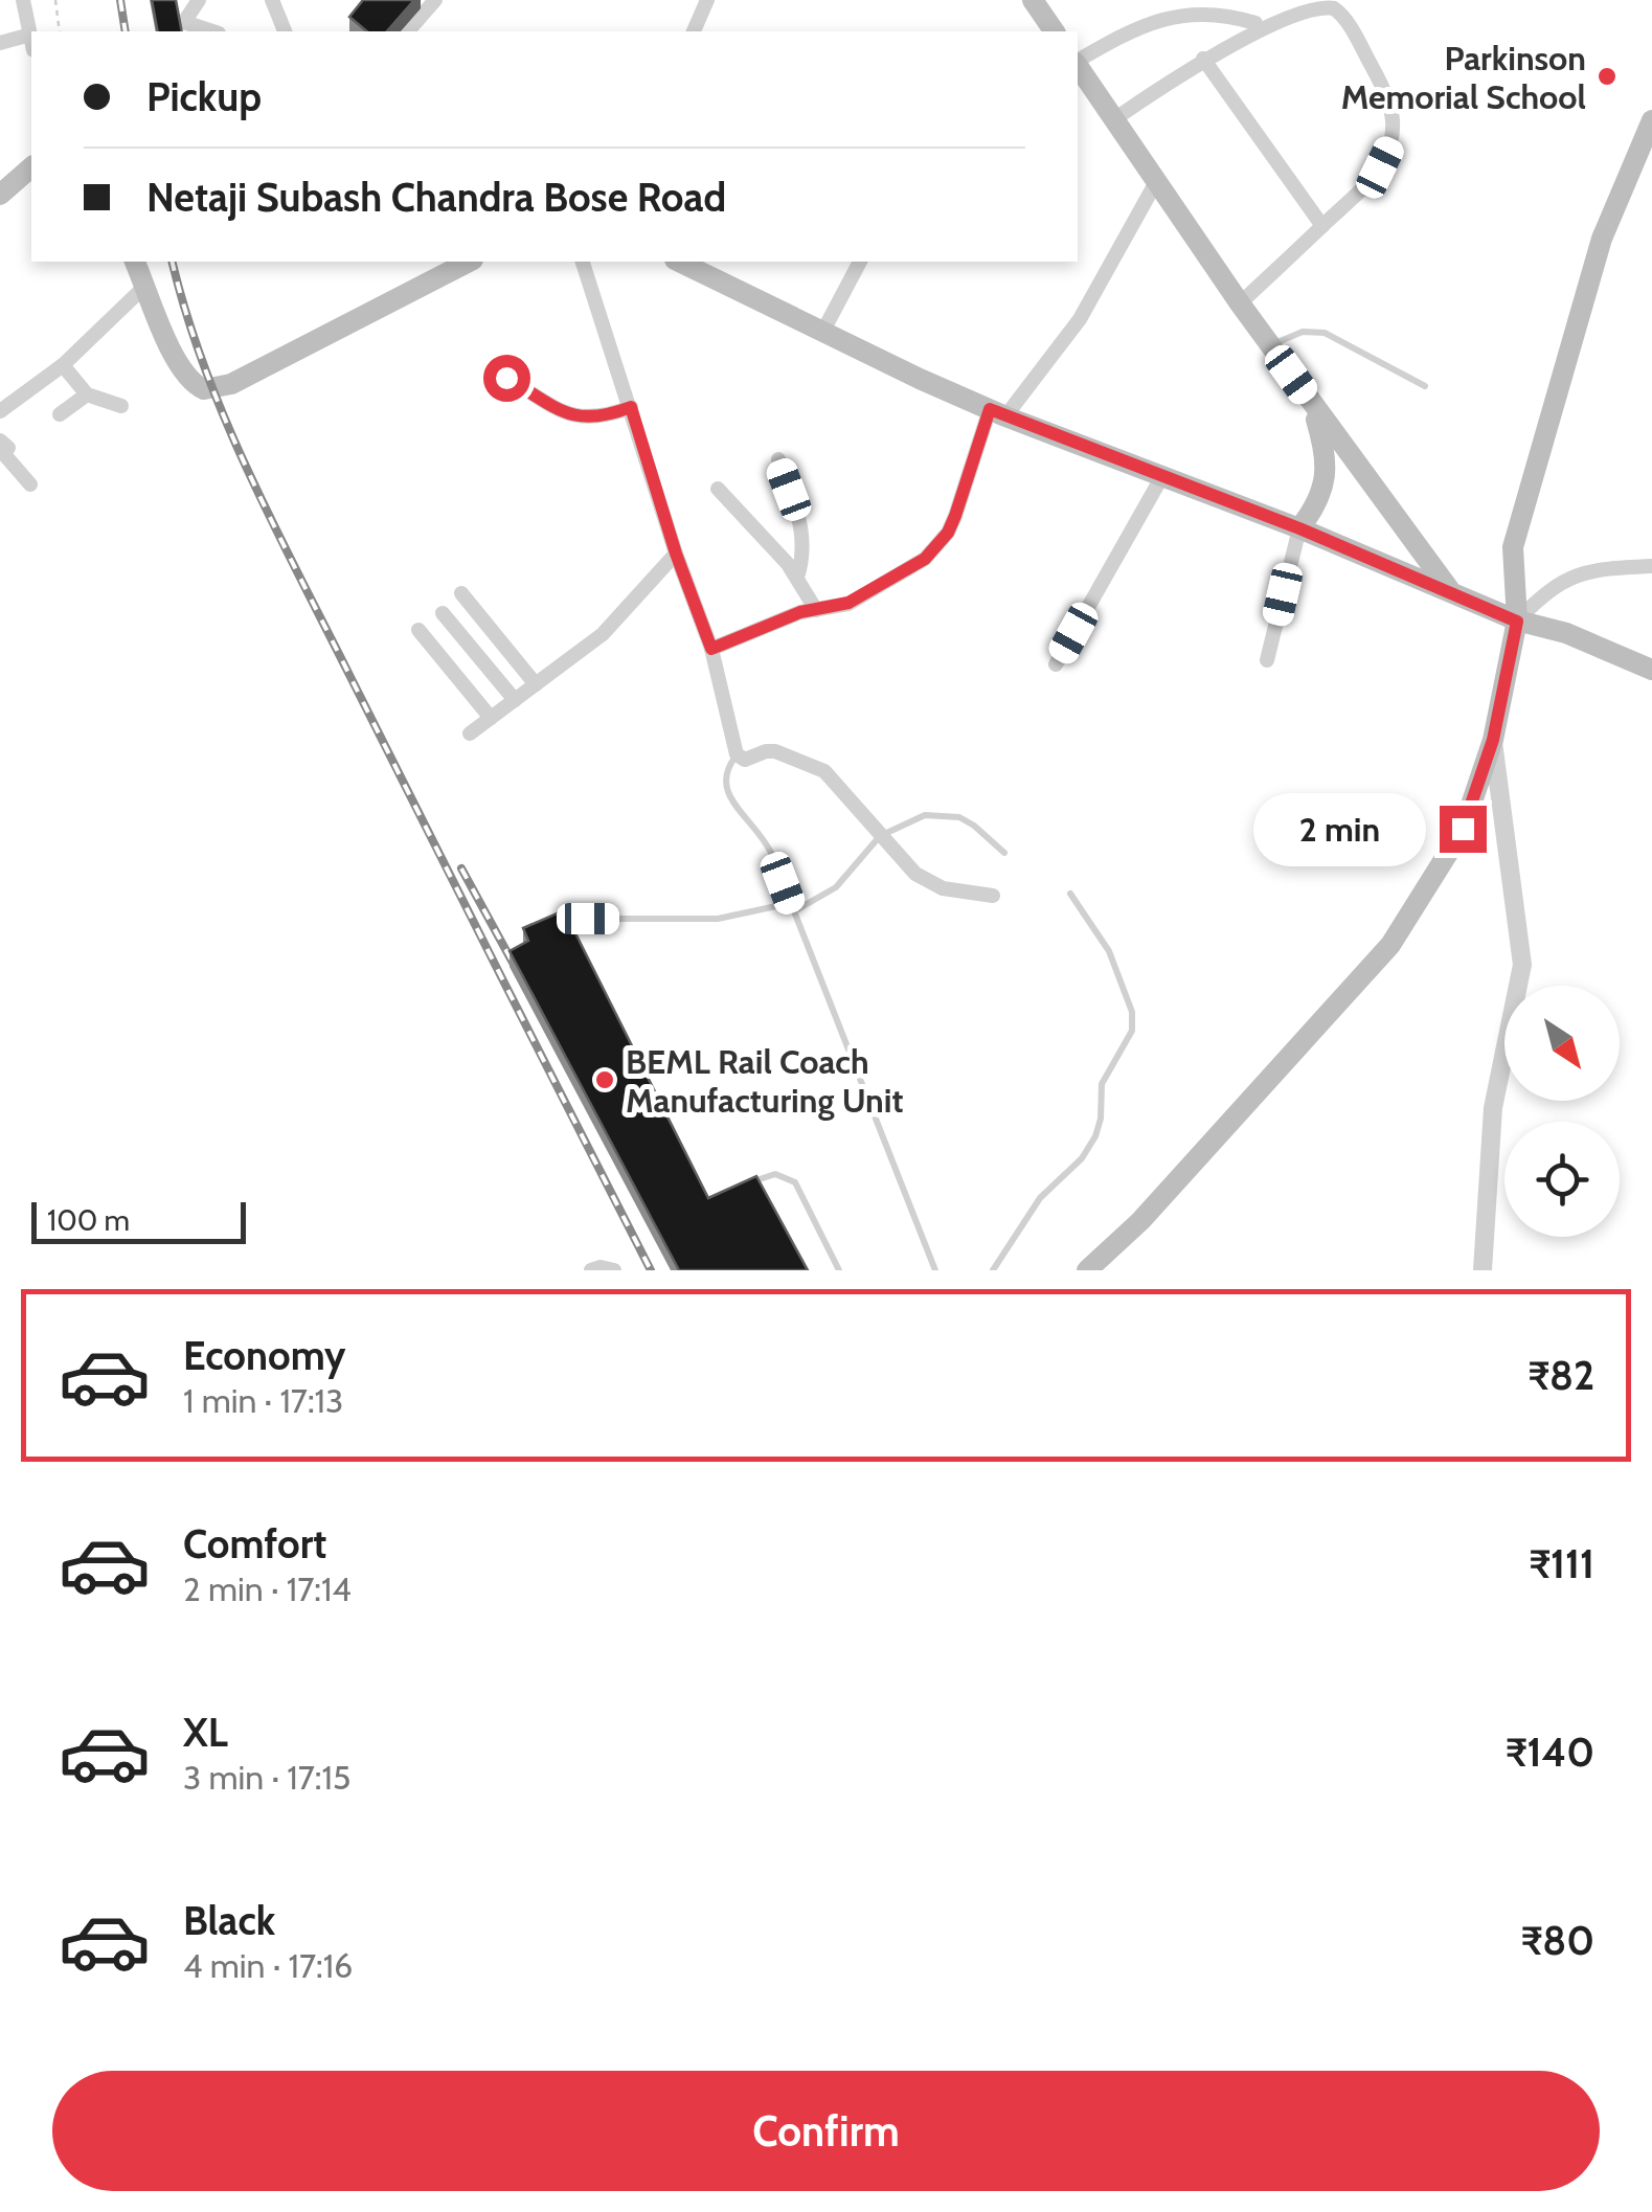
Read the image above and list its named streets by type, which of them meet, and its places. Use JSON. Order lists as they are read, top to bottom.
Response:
{
  "places": ["Parkinson Memorial School", "BEML Rail Coach Manufacturing Unit"],
  "scale_bar": "100 m",
  "north": "bottom right",
  "page": {
    "banner": ["Pickup", "Netaji Subash Chandra Bose Road"],
    "bubble": "2 min",
    "scale": "100 m",
    "list": [
      {
        "name": "Economy",
        "note": "1 min · 17:13",
        "value": "₹82"
      },
      {
        "name": "Comfort",
        "note": "2 min · 17:14",
        "value": "₹111"
      },
      {
        "name": "XL",
        "note": "3 min · 17:15",
        "value": "₹140"
      },
      {
        "name": "Black",
        "note": "4 min · 17:16",
        "value": "₹80"
      }
    ],
    "buttons": "Confirm"
  }
}
